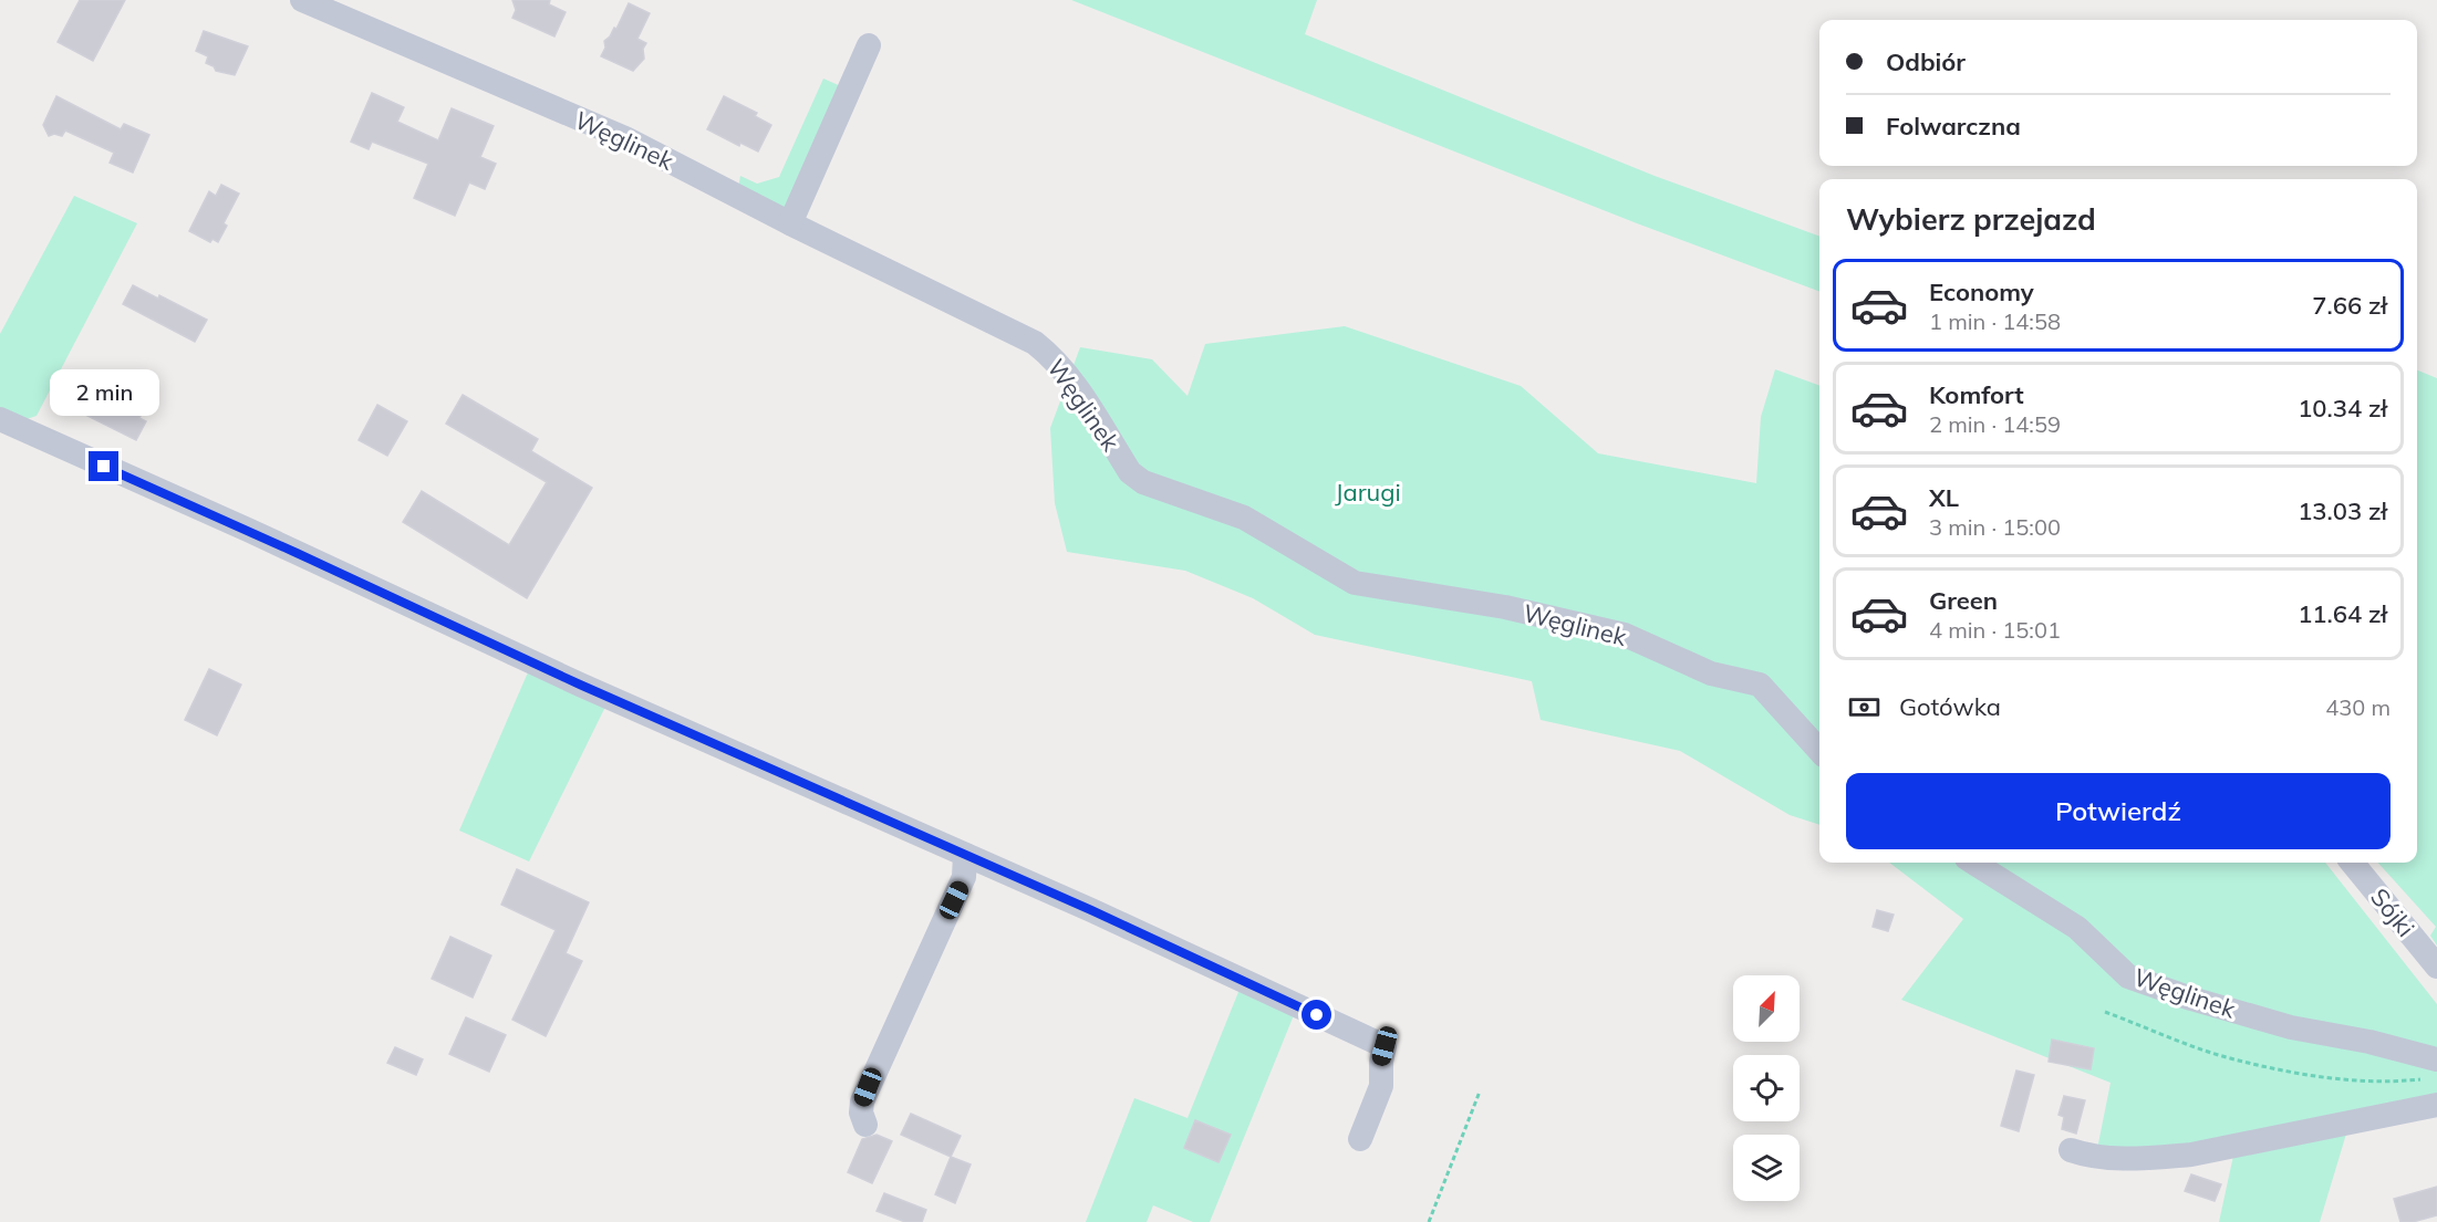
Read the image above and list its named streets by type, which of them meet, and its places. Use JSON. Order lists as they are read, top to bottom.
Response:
{
  "streets": {
    "street": ["Węglinek", "Sójki"]
  },
  "parks": ["Jarugi"],
  "north": "top right",
  "page": {
    "banner": ["Odbiór", "Folwarczna"],
    "heading": "Wybierz przejazd",
    "list": [
      {
        "name": "Economy",
        "note": "1 min · 14:58",
        "value": "7.66 zł"
      },
      {
        "name": "Komfort",
        "note": "2 min · 14:59",
        "value": "10.34 zł"
      },
      {
        "name": "XL",
        "note": "3 min · 15:00",
        "value": "13.03 zł"
      },
      {
        "name": "Green",
        "note": "4 min · 15:01",
        "value": "11.64 zł"
      }
    ],
    "bubble": "2 min",
    "pay": ["Gotówka", "430 m"],
    "buttons": "Potwierdź"
  }
}
